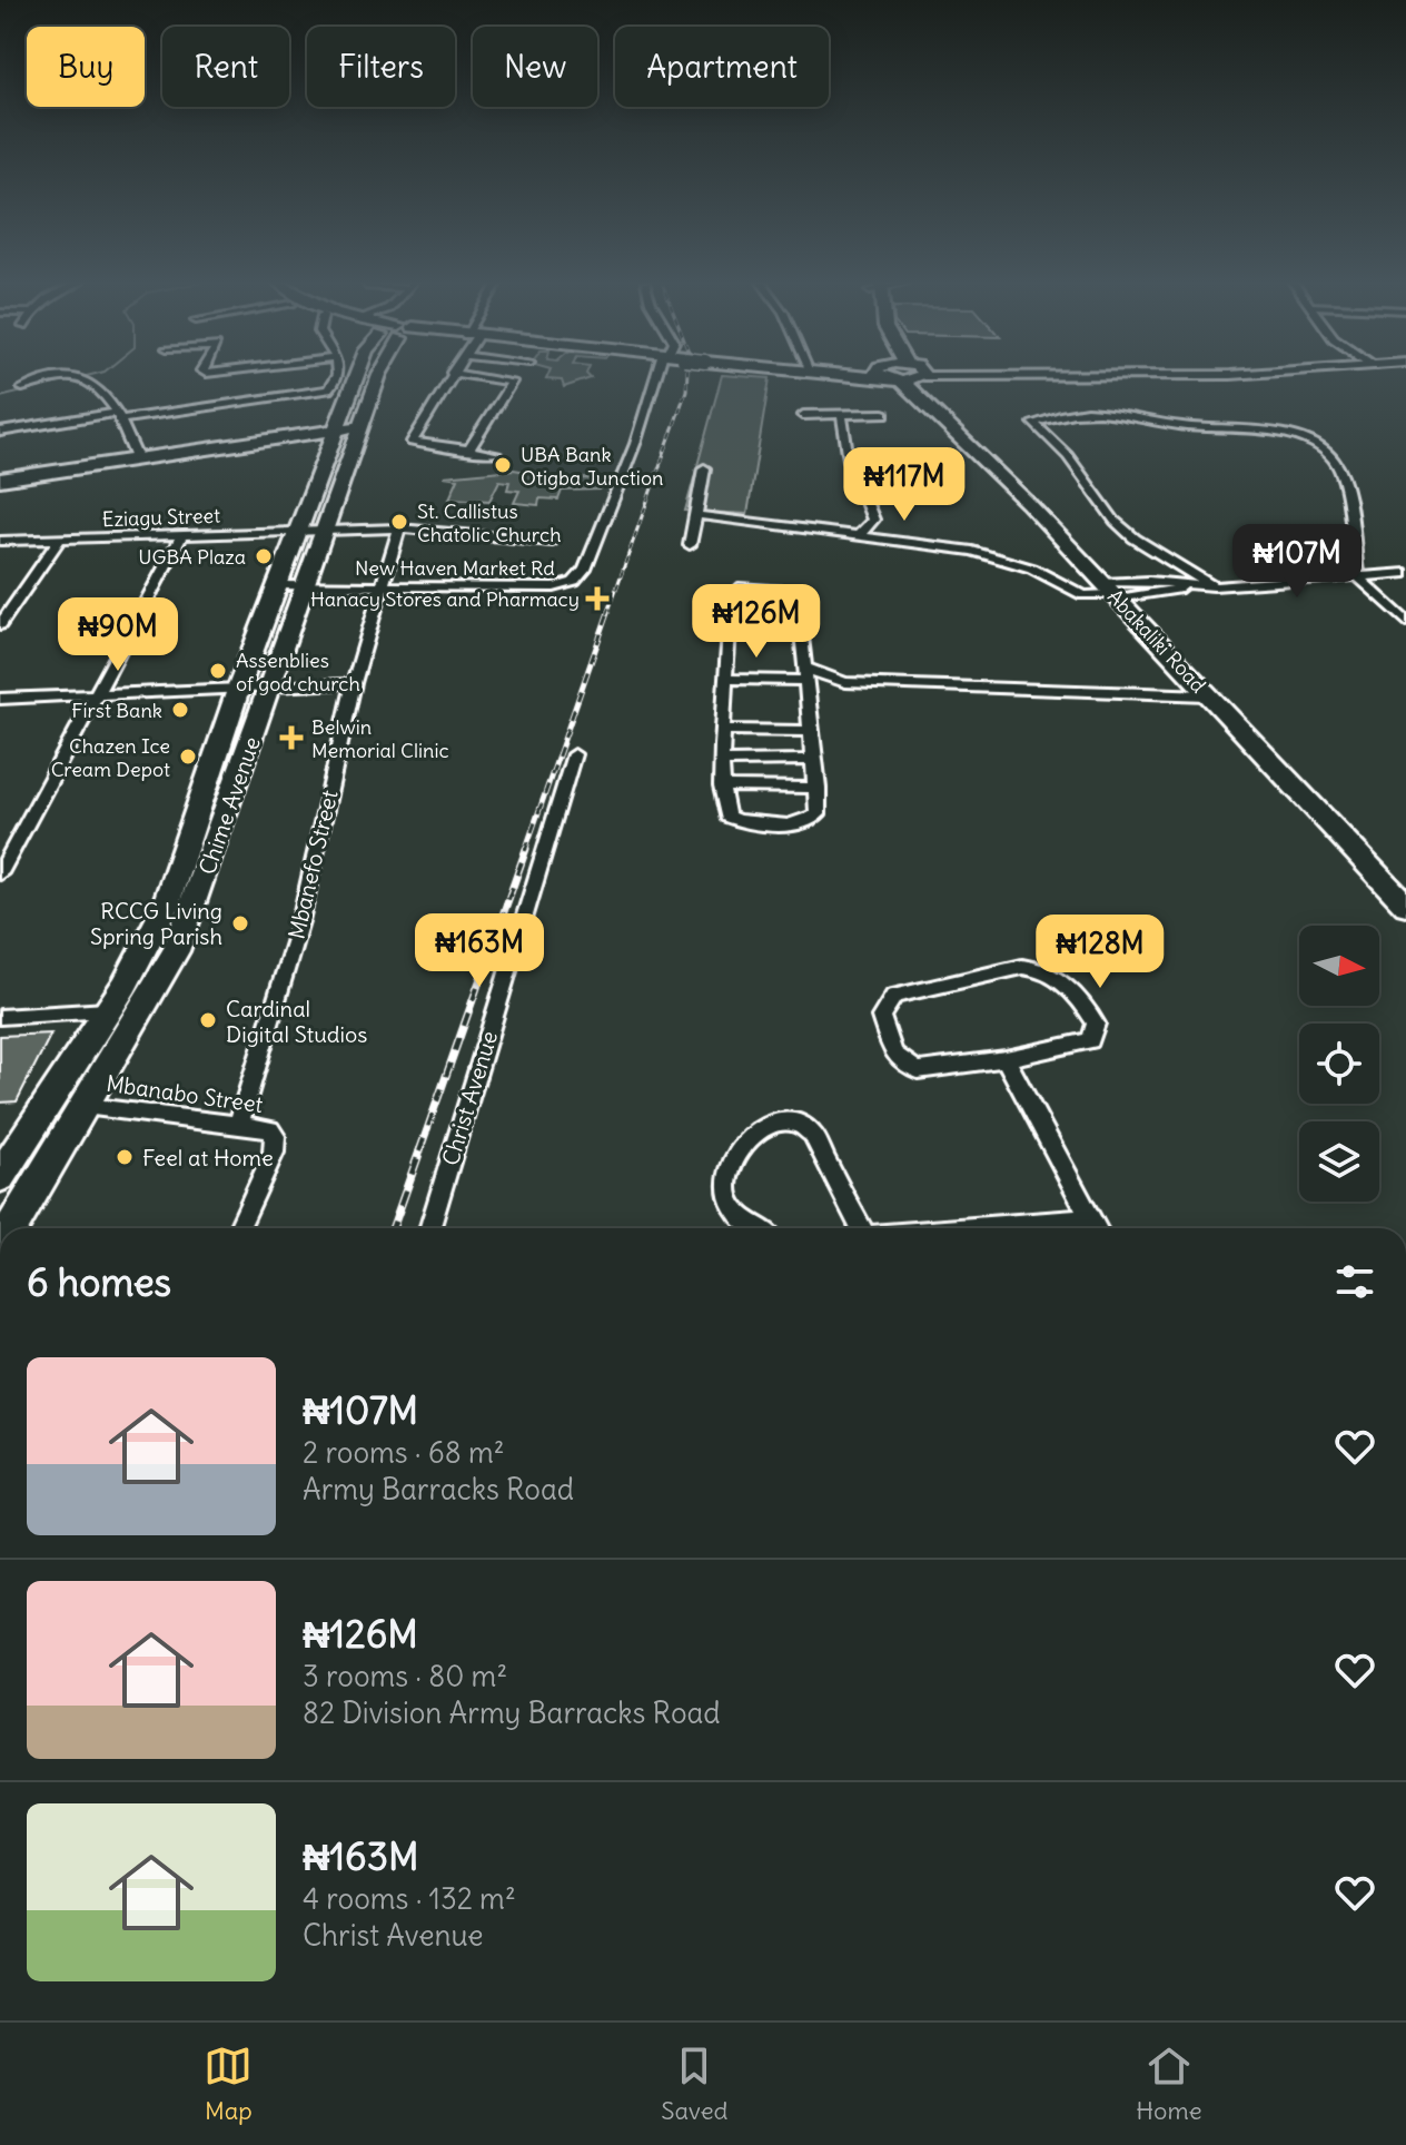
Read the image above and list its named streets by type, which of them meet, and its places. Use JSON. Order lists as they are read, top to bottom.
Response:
{
  "streets": {
    "main road": ["Abakaliki Road", "Chime Avenue"],
    "street": [
      "Eziagu Street",
      "New Haven Market Rd",
      "Mbanefo Street",
      "Mbanabo Street",
      "Christ Avenue"
    ]
  },
  "crossings": [
    ["Eziagu Street", "Chime Avenue"],
    ["New Haven Market Rd", "Chime Avenue"],
    ["New Haven Market Rd", "Mbanefo Street"],
    ["Chime Avenue", "Mbanabo Street"],
    ["Mbanefo Street", "Mbanabo Street"]
  ],
  "places": {
    "other": [
      "UBA Bank Otigba Junction",
      "St. Callistus Chatolic Church",
      "UGBA Plaza",
      "Assenblies of god church",
      "First Bank",
      "Chazen Ice Cream Depot",
      "RCCG Living Spring Parish",
      "Cardinal Digital Studios",
      "Feel at Home"
    ],
    "health": ["Hanacy Stores and Pharmacy", "Belwin Memorial Clinic"]
  },
  "north": "right",
  "page": {
    "chip": [
      "Buy",
      "Rent",
      "Filters",
      "New",
      "Apartment"
    ],
    "price": [
      "₦117M",
      "₦107M",
      "₦126M",
      "₦90M",
      "₦163M",
      "₦128M"
    ],
    "heading": "6 homes",
    "list": [
      {
        "name": "₦107M",
        "note": "2 rooms · 68 m² · Army Barracks Road"
      },
      {
        "name": "₦126M",
        "note": "3 rooms · 80 m² · 82 Division Army Barracks Road"
      },
      {
        "name": "₦163M",
        "note": "4 rooms · 132 m² · Christ Avenue"
      }
    ],
    "tabs": ["Map", "Saved", "Home"]
  }
}
